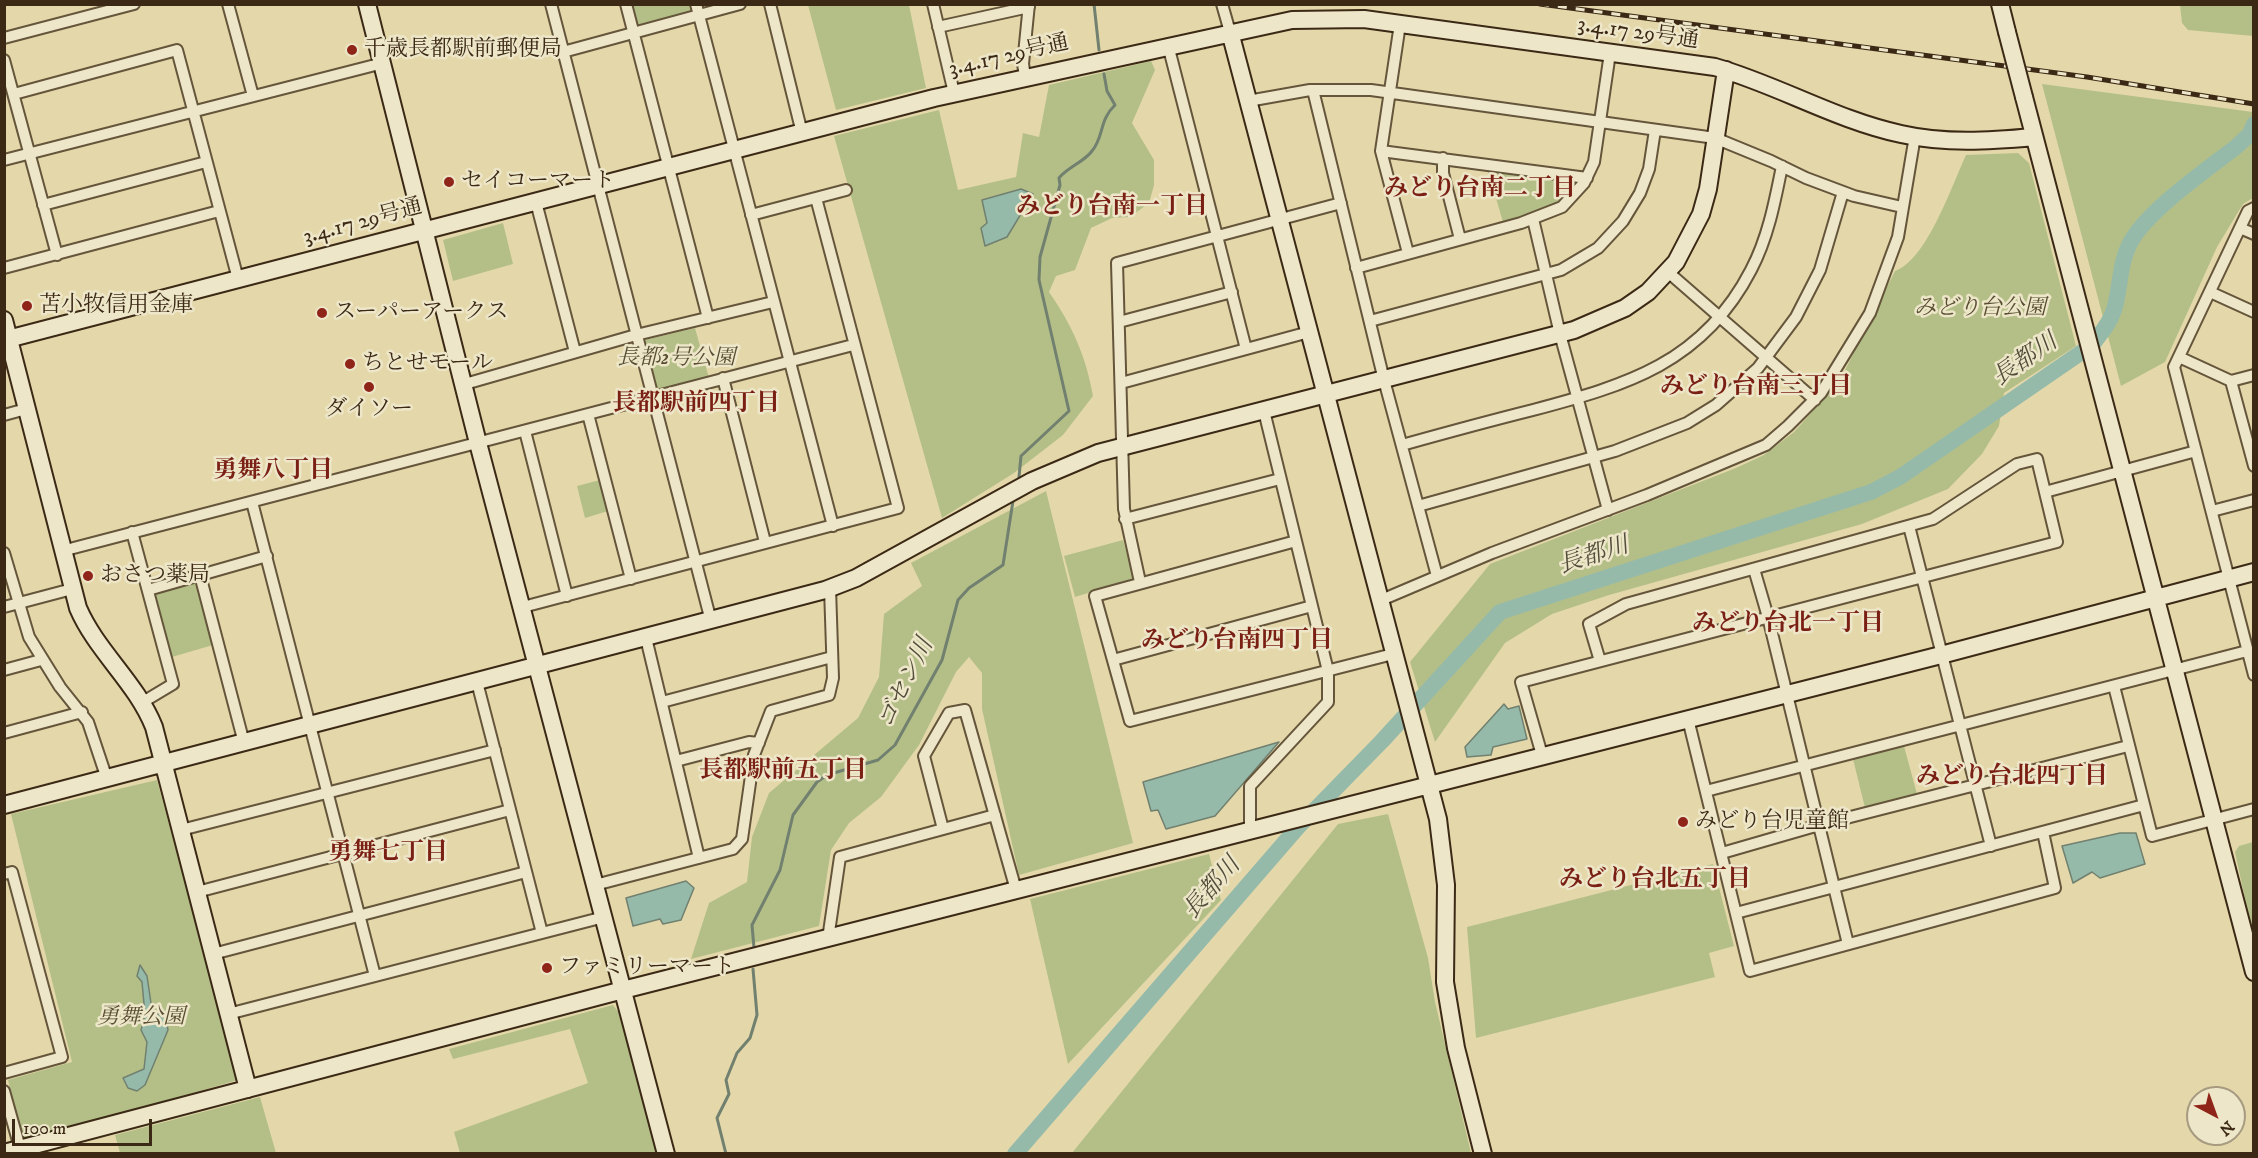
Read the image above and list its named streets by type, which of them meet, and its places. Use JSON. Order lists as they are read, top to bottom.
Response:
{
  "streets": {
    "street": ["3.4.17 29号通"]
  },
  "districts": [
    "みどり台南二丁目",
    "みどり台南一丁目",
    "みどり台南三丁目",
    "長都駅前四丁目",
    "勇舞八丁目",
    "みどり台北一丁目",
    "みどり台南四丁目",
    "長都駅前五丁目",
    "みどり台北四丁目",
    "勇舞七丁目",
    "みどり台北五丁目"
  ],
  "water": ["長都川", "ゴセン川"],
  "parks": ["みどり台公園", "長都2号公園", "勇舞公園"],
  "places": [
    "千歳長都駅前郵便局",
    "セイコーマート",
    "苫小牧信用金庫",
    "スーパーアークス",
    "ちとせモール",
    "ダイソー",
    "おさつ薬局",
    "みどり台児童館",
    "ファミリーマート"
  ],
  "scale_bar": "100 m",
  "north": "bottom right"
}
